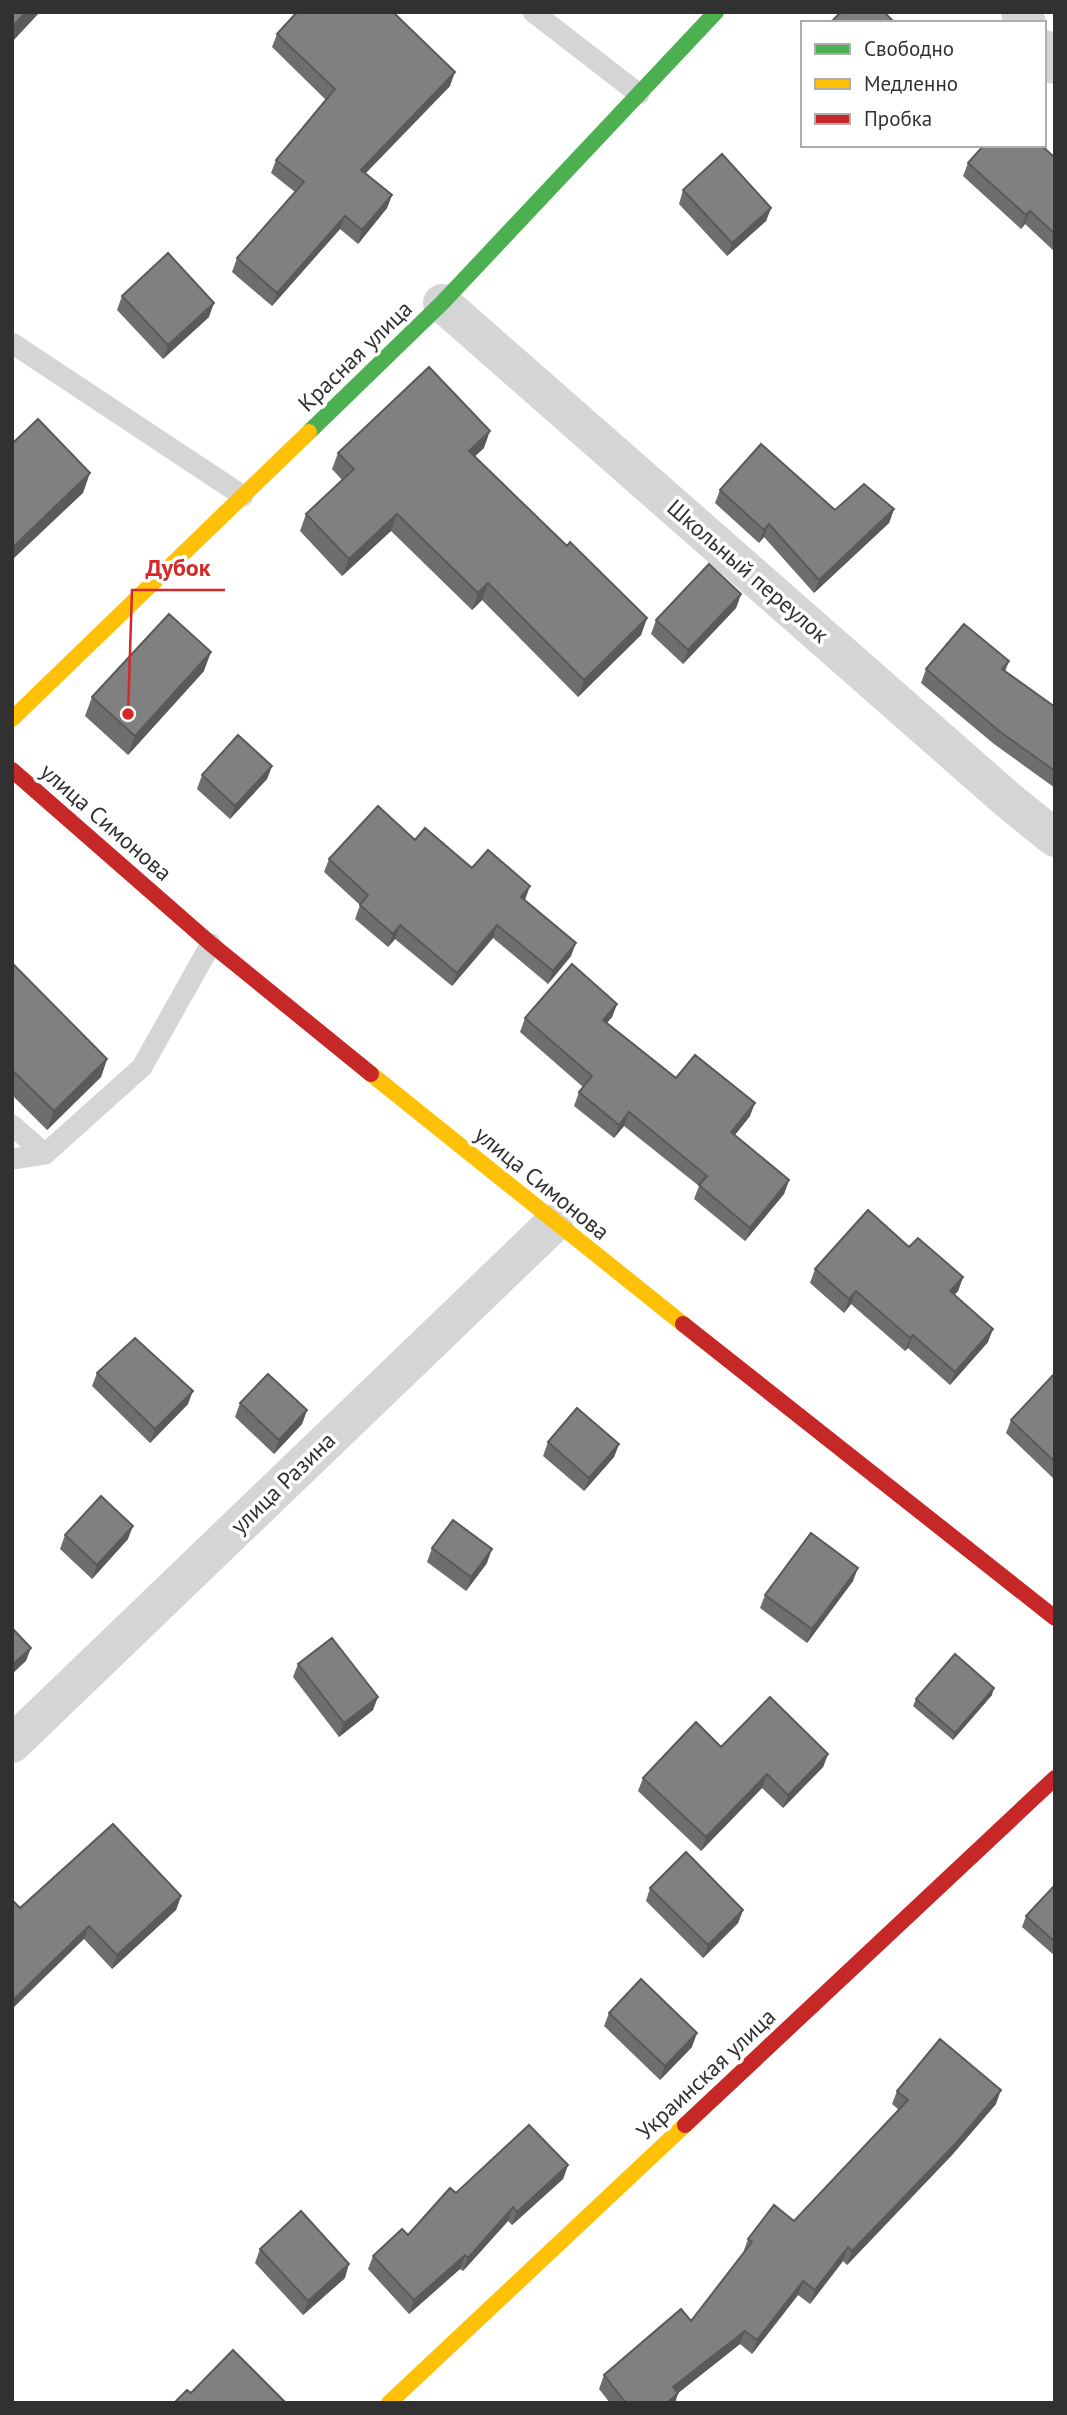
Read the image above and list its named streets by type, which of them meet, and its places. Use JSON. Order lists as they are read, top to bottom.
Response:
{
  "streets": {
    "street": [
      "Красная улица",
      "Школьный переулок",
      "улица Симонова",
      "улица Разина",
      "Украинская улица"
    ]
  },
  "crossings": [
    ["Красная улица", "Школьный переулок"],
    ["улица Симонова", "улица Разина"]
  ],
  "places": ["Дубок"],
  "legend": ["Свободно", "Медленно", "Пробка"]
}
